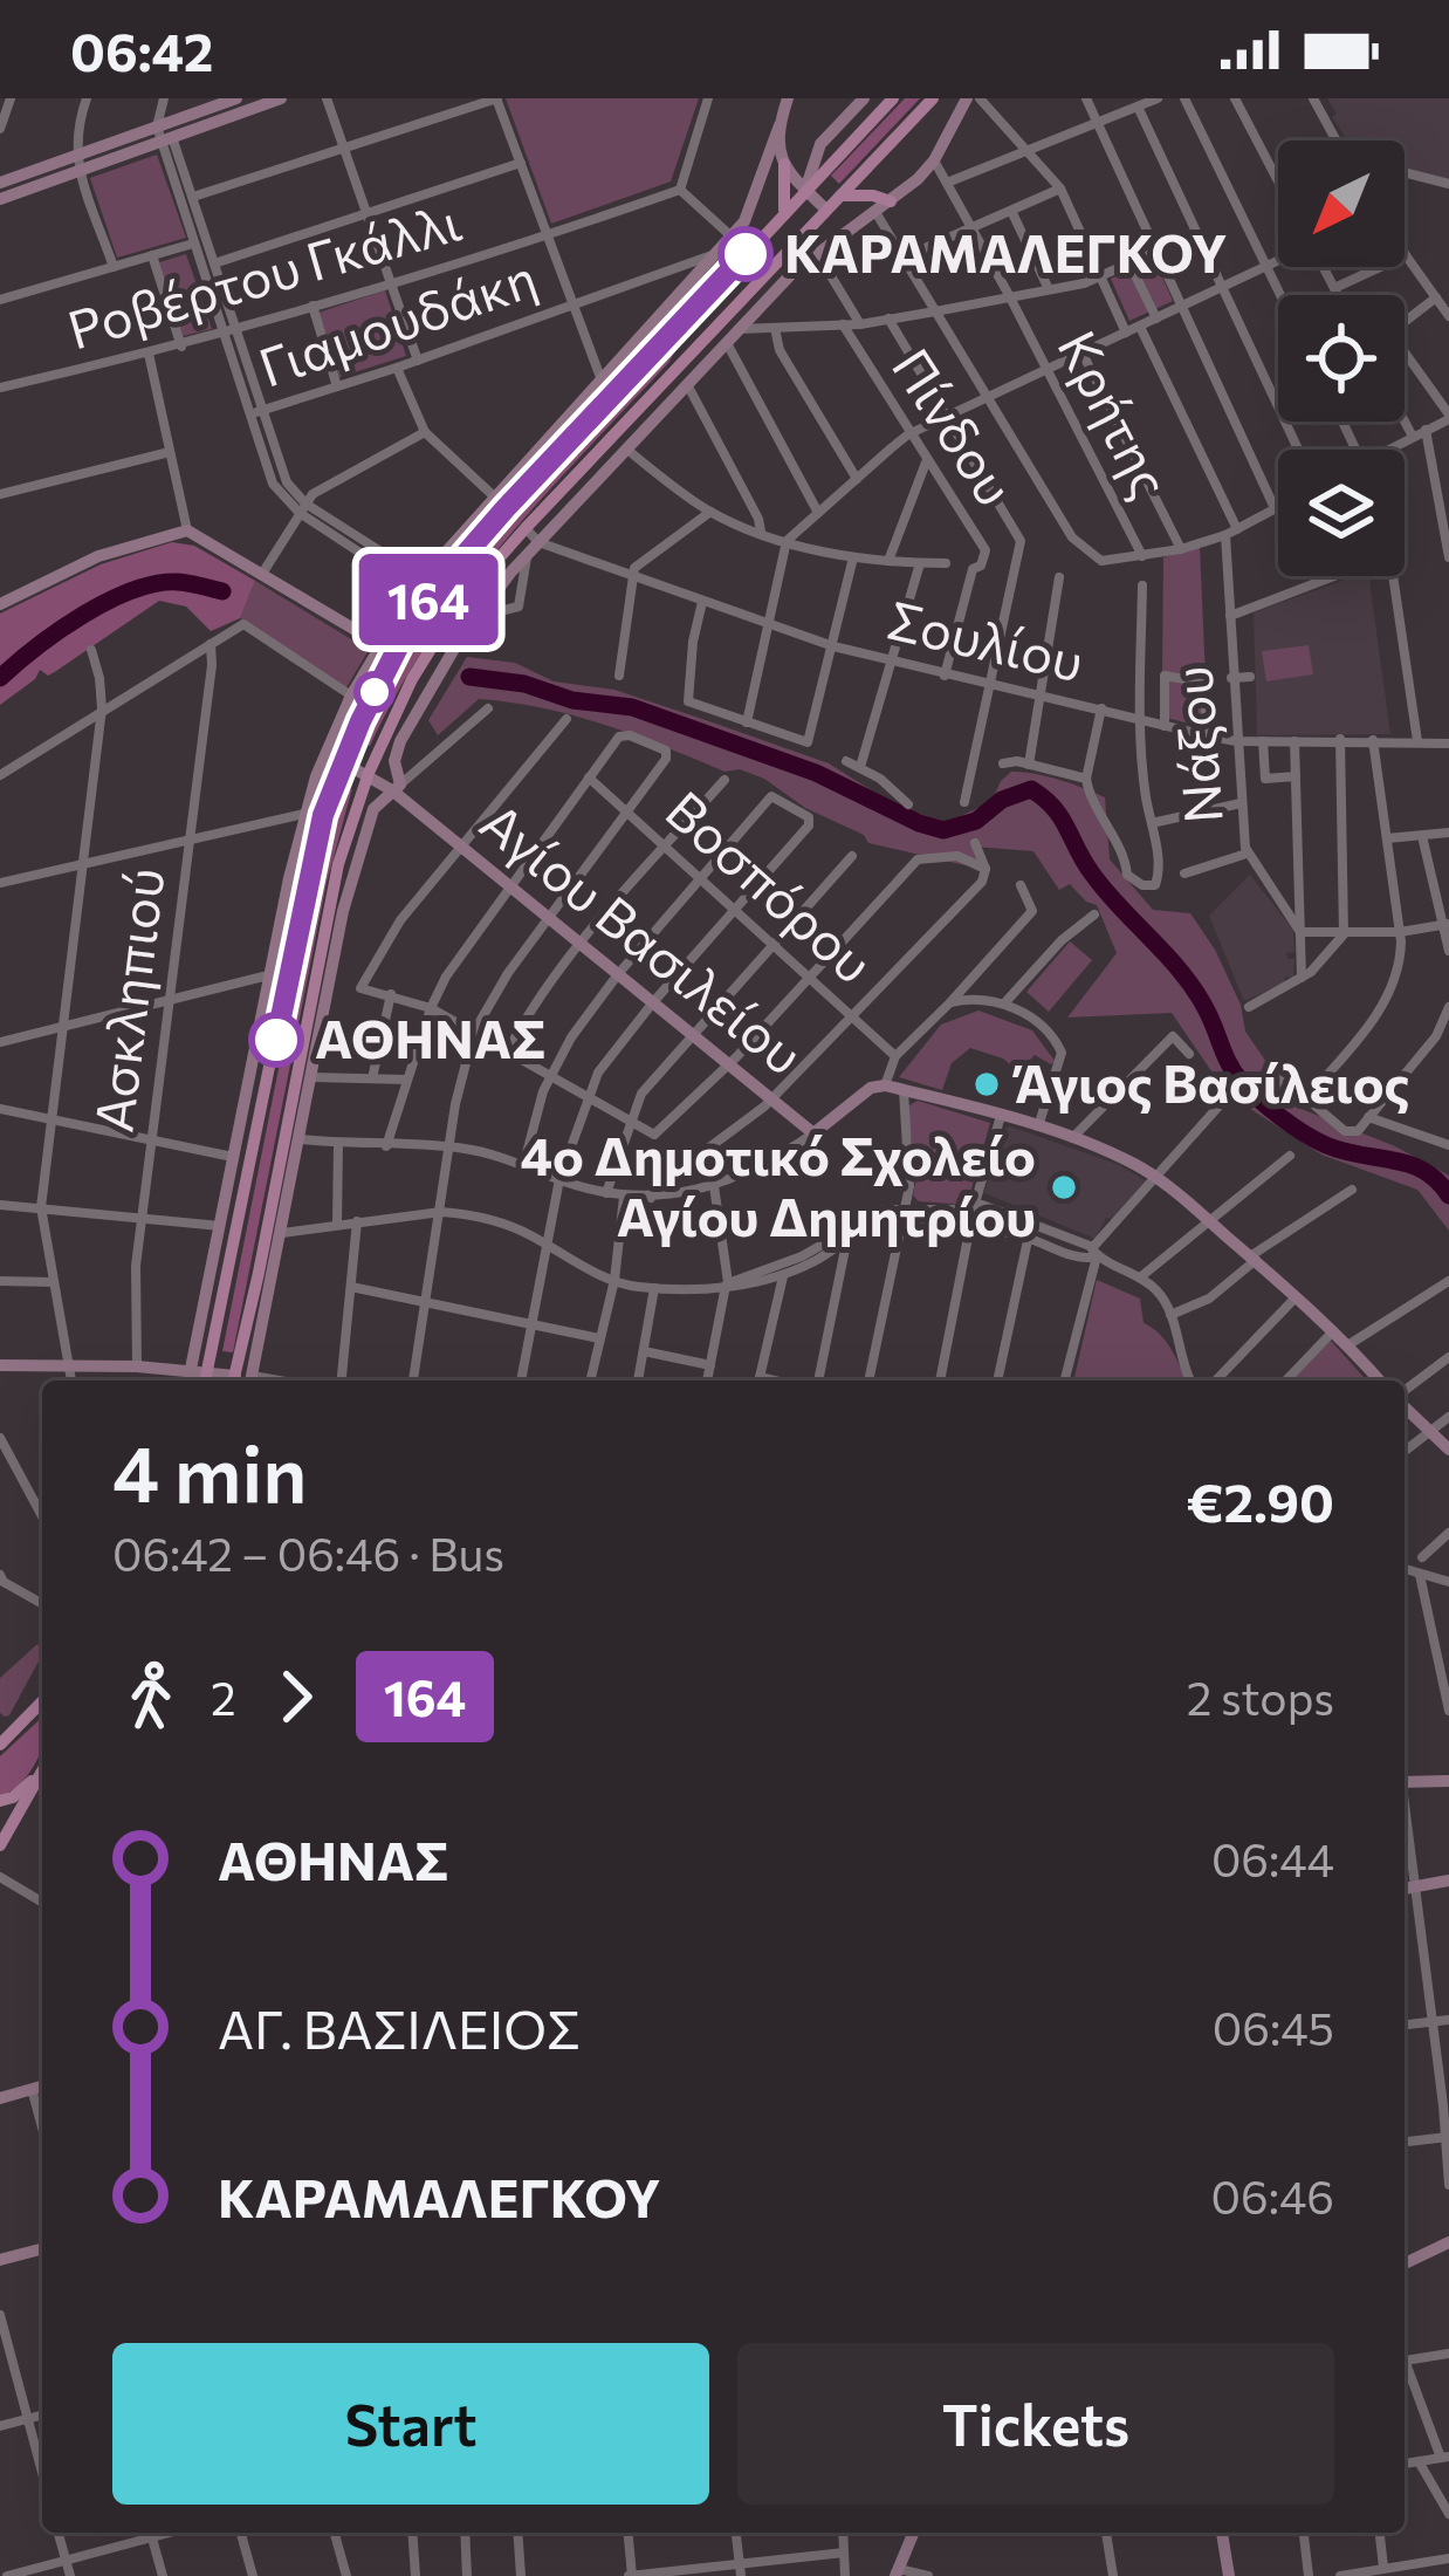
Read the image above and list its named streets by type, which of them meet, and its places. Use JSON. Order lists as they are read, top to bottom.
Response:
{
  "streets": {
    "street": [
      "Ροβέρτου Γκάλλι",
      "Γιαμουδάκη",
      "Κρήτης",
      "Πίνδου",
      "Σουλίου",
      "Νάξου",
      "Βοσπόρου",
      "Αγίου Βασιλείου",
      "Ασκληπιού"
    ]
  },
  "crossings": [
    ["Πίνδου", "Σουλίου"],
    ["Σουλίου", "Νάξου"]
  ],
  "places": [
    "ΚΑΡΑΜΑΛΕΓΚΟΥ",
    "ΑΘΗΝΑΣ",
    "Άγιος Βασίλειος",
    "4ο Δημοτικό Σχολείο Αγίου Δημητρίου"
  ],
  "lines": ["bus line 164"],
  "north": "bottom left",
  "page": {
    "status": "06:42",
    "on_map": "164",
    "heading": ["4 min", "06:42 – 06:46 · Bus", "€2.90"],
    "legs": ["2", "164", "2 stops"],
    "list": [
      {
        "name": "ΑΘΗΝΑΣ",
        "value": "06:44"
      },
      {
        "name": "ΑΓ. ΒΑΣΙΛΕΙΟΣ",
        "value": "06:45"
      },
      {
        "name": "ΚΑΡΑΜΑΛΕΓΚΟΥ",
        "value": "06:46"
      }
    ],
    "buttons": ["Start", "Tickets"]
  }
}
